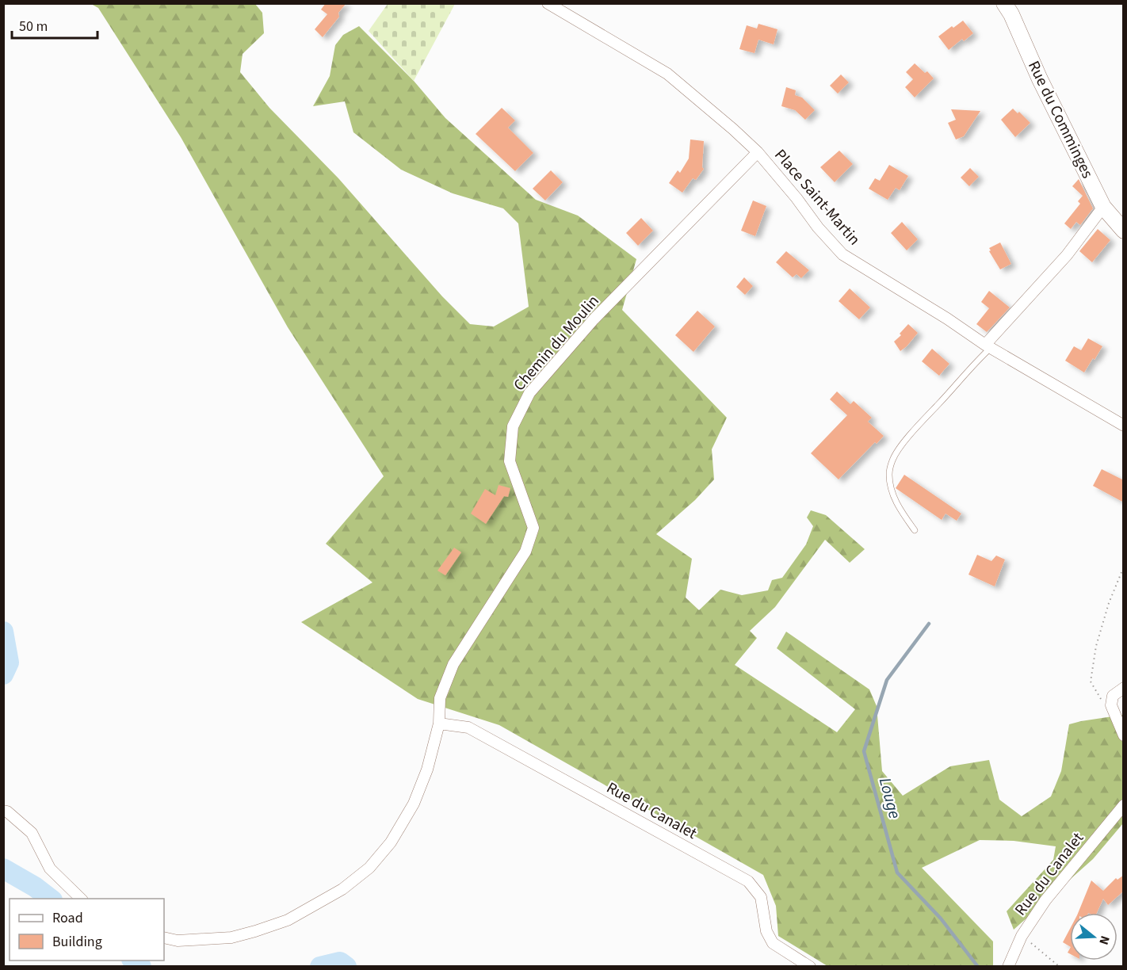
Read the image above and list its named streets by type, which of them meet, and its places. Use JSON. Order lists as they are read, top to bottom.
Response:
{
  "streets": {
    "street": [
      "Rue du Comminges",
      "Place Saint-Martin",
      "Chemin du Moulin",
      "Rue du Canalet"
    ]
  },
  "crossings": [
    ["Place Saint-Martin", "Chemin du Moulin"],
    ["Chemin du Moulin", "Rue du Canalet"]
  ],
  "water": ["Louge"],
  "legend": ["Road", "Building"],
  "scale_bar": "50 m",
  "north": "right"
}
